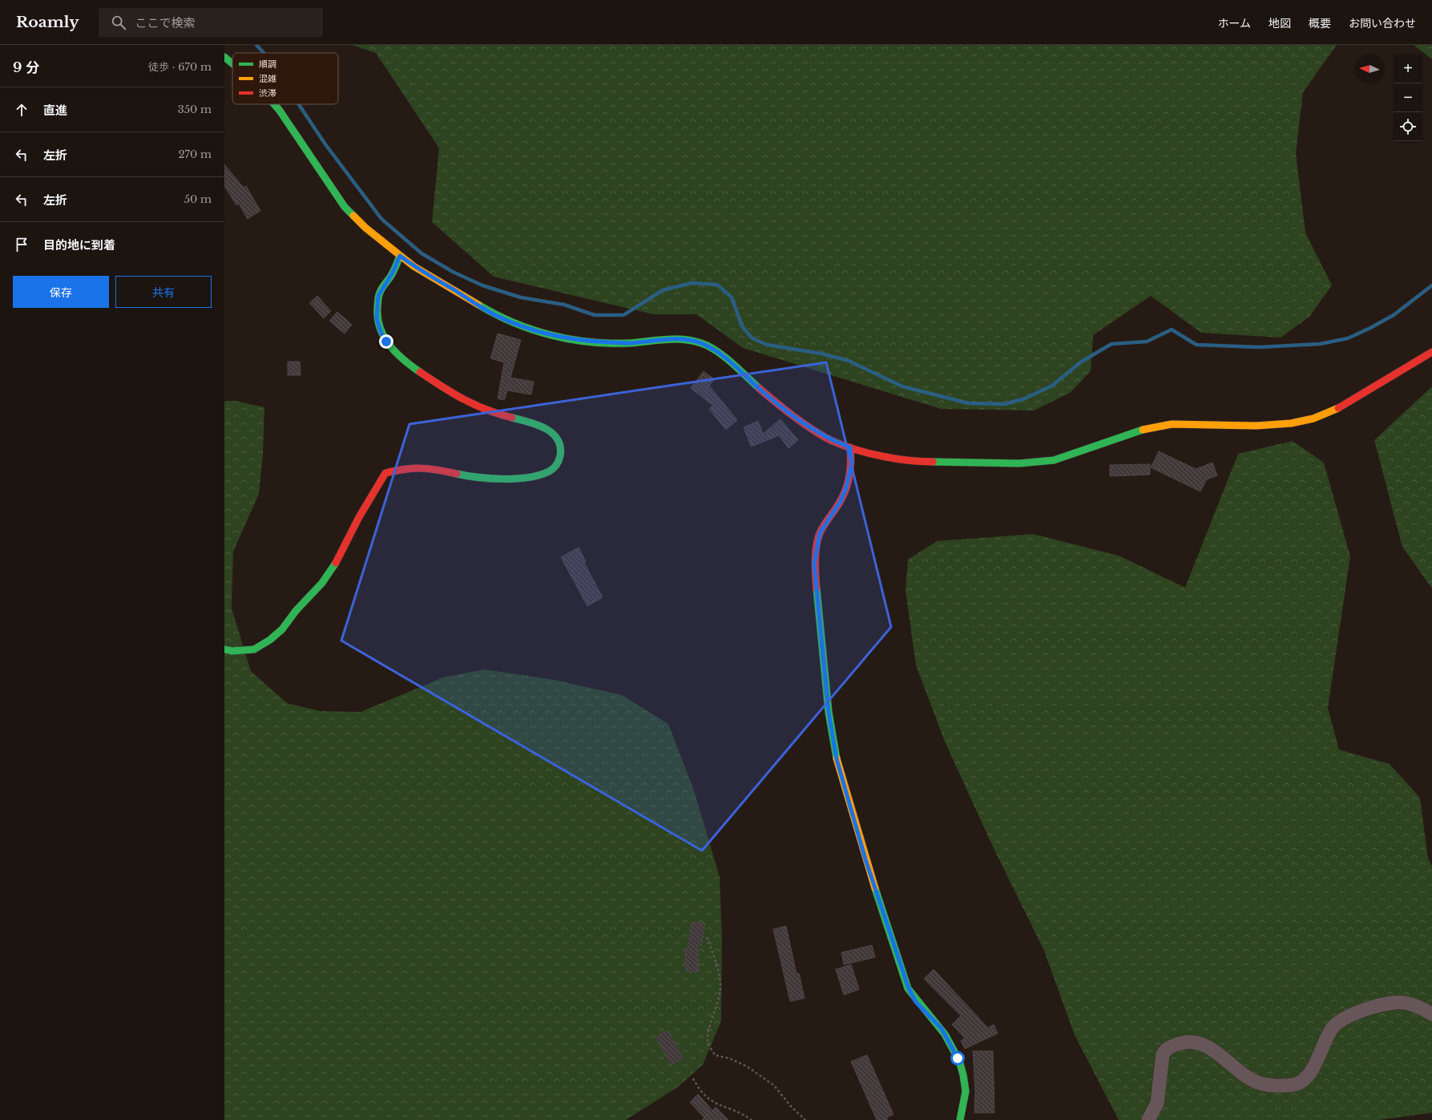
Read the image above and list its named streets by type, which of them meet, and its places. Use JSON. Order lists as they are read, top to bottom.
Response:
{
  "legend": ["順調", "混雑", "渋滞"],
  "north": "left",
  "page": {
    "header": "Roamly",
    "search": "ここで検索",
    "nav": [
      "ホーム",
      "地図",
      "概要",
      "お問い合わせ"
    ],
    "heading": ["9 分", "徒歩 · 670 m"],
    "map_buttons": ["+", "−"],
    "list": [
      ["直進", "350 m"],
      ["左折", "270 m"],
      ["左折", "50 m"],
      "目的地に到着"
    ],
    "buttons": ["保存", "共有"]
  }
}
